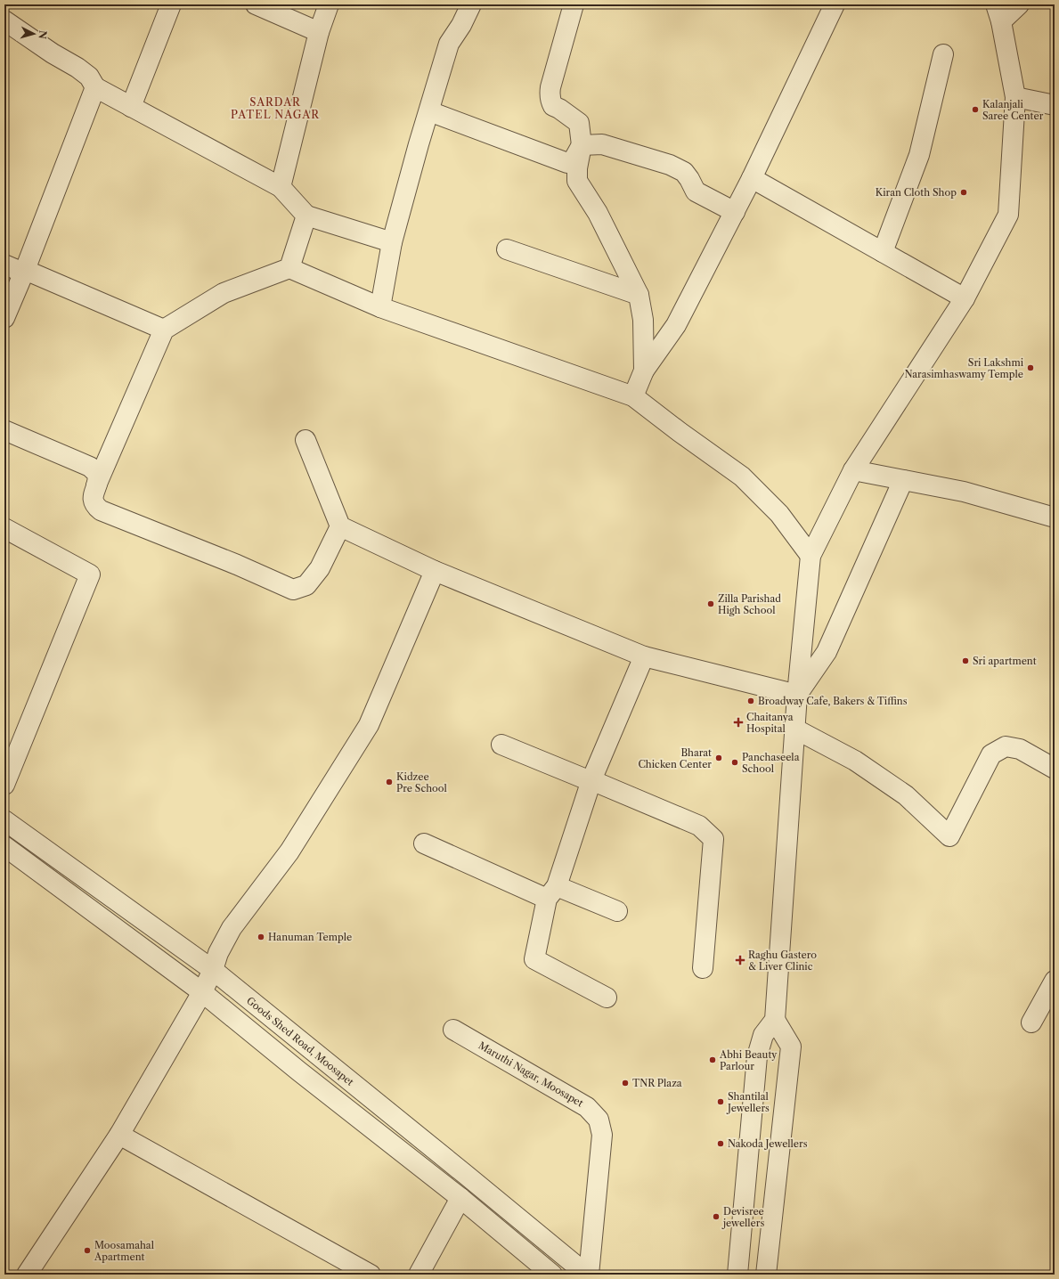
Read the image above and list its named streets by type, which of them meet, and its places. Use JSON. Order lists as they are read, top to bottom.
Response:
{
  "streets": {
    "street": ["Goods Shed Road, Moosapet", "Maruthi Nagar, Moosapet"]
  },
  "crossings": [
    ["Goods Shed Road, Moosapet", "Maruthi Nagar, Moosapet"]
  ],
  "districts": ["SARDAR PATEL NAGAR"],
  "places": {
    "other": [
      "Kalanjali Saree Center",
      "Kiran Cloth Shop",
      "Sri Lakshmi Narasimhaswamy Temple",
      "Zilla Parishad High School",
      "Sri apartment",
      "Broadway Cafe, Bakers & Tiffins",
      "Bharat Chicken Center",
      "Panchaseela School",
      "Kidzee Pre School",
      "Hanuman Temple",
      "Abhi Beauty Parlour",
      "TNR Plaza",
      "Shantilal Jewellers",
      "Nakoda Jewellers",
      "Devisree jewellers",
      "Moosamahal Apartment"
    ],
    "health": ["Chaitanya Hospital", "Raghu Gastero & Liver Clinic"]
  },
  "north": "right"
}
